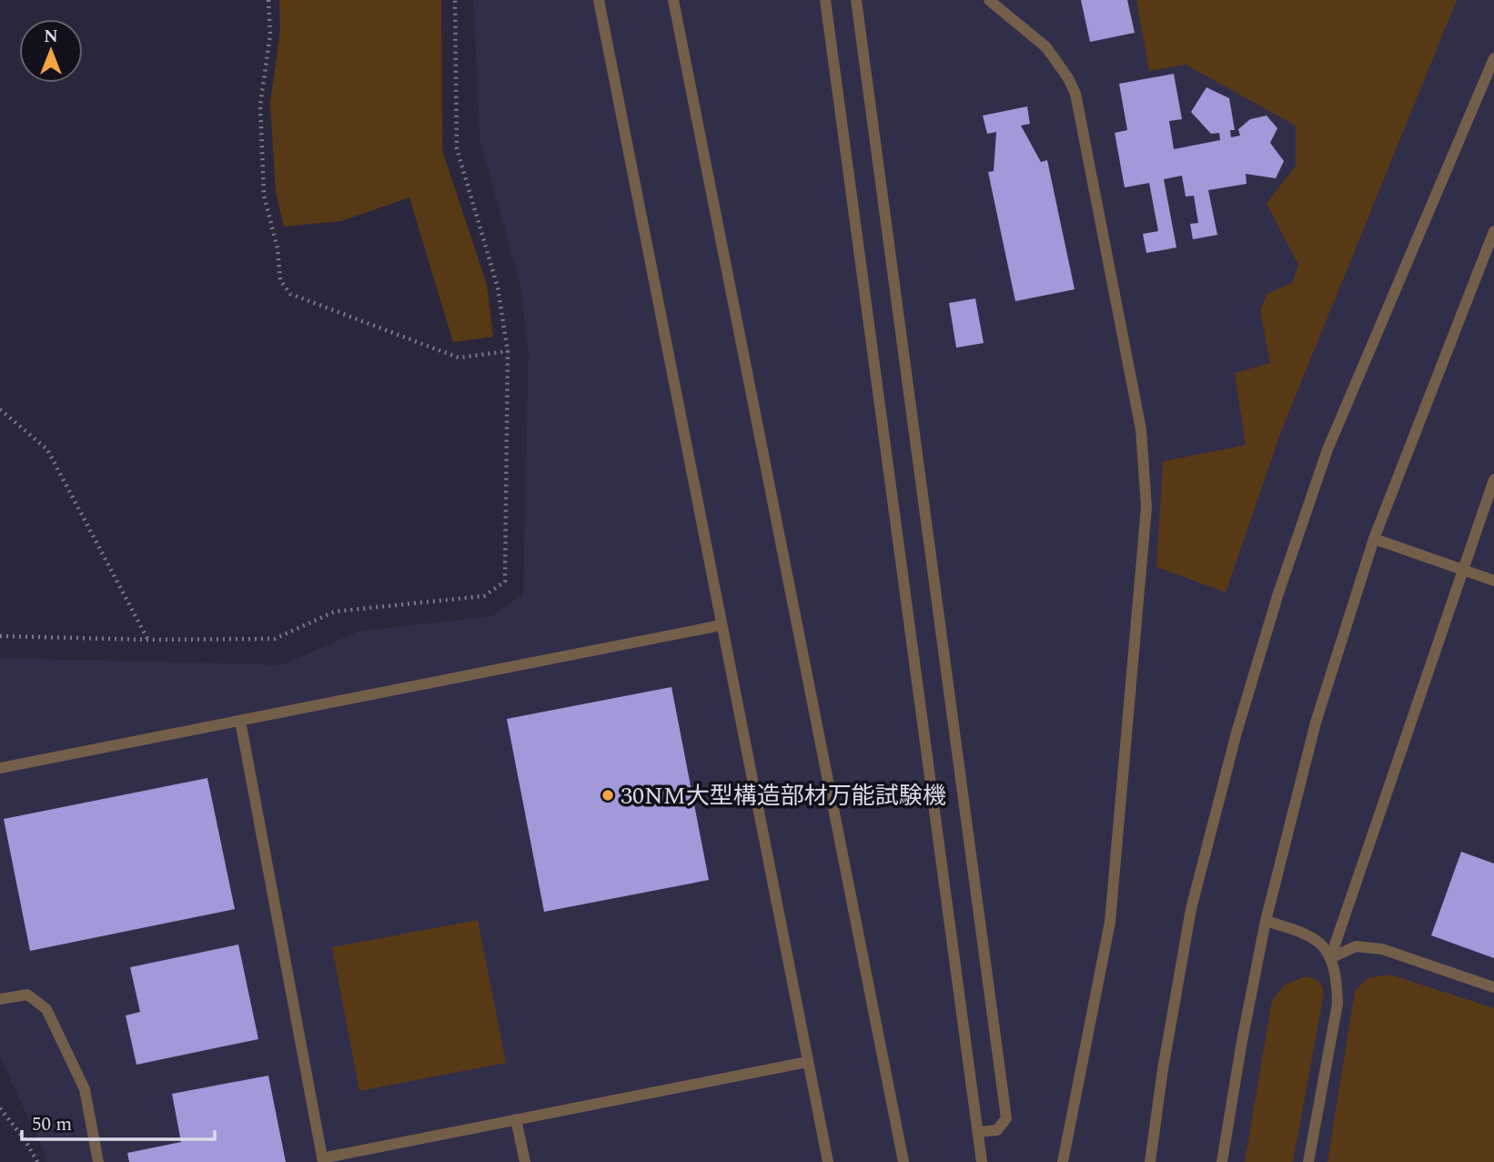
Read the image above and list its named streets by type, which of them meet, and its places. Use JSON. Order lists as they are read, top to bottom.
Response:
{
  "places": ["30NM大型構造部材万能試験機"],
  "scale_bar": "50 m",
  "north": "top"
}
